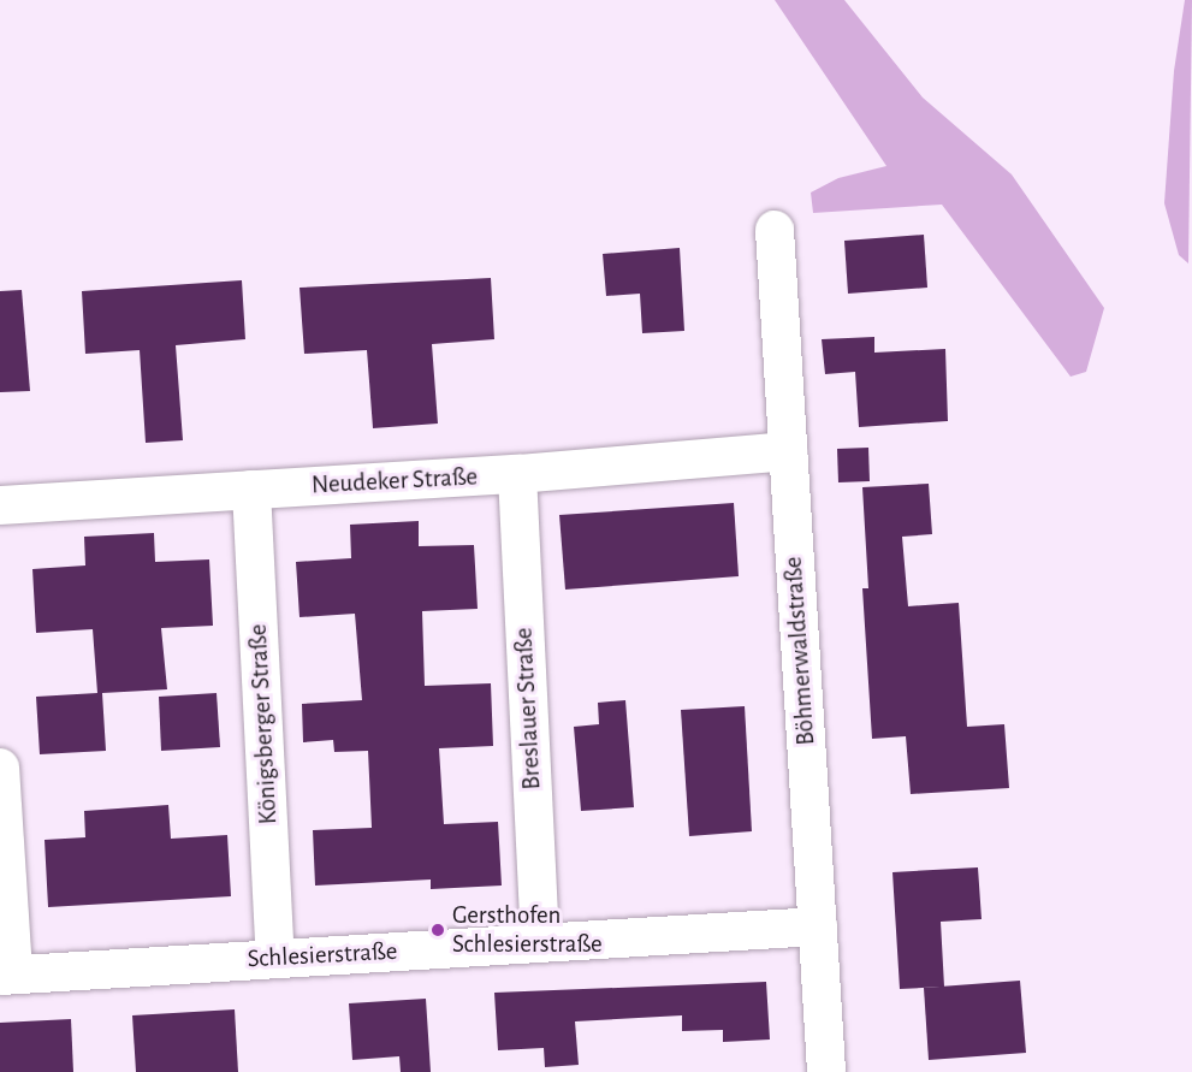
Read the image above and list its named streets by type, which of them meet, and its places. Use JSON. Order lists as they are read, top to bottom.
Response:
{
  "streets": {
    "street": [
      "Neudeker Straße",
      "Böhmerwaldstraße",
      "Breslauer Straße",
      "Königsberger Straße",
      "Schlesierstraße"
    ]
  },
  "crossings": [
    ["Neudeker Straße", "Böhmerwaldstraße"],
    ["Neudeker Straße", "Breslauer Straße"],
    ["Neudeker Straße", "Königsberger Straße"],
    ["Böhmerwaldstraße", "Schlesierstraße"],
    ["Breslauer Straße", "Schlesierstraße"],
    ["Königsberger Straße", "Schlesierstraße"]
  ],
  "places": ["Gersthofen Schlesierstraße"]
}
